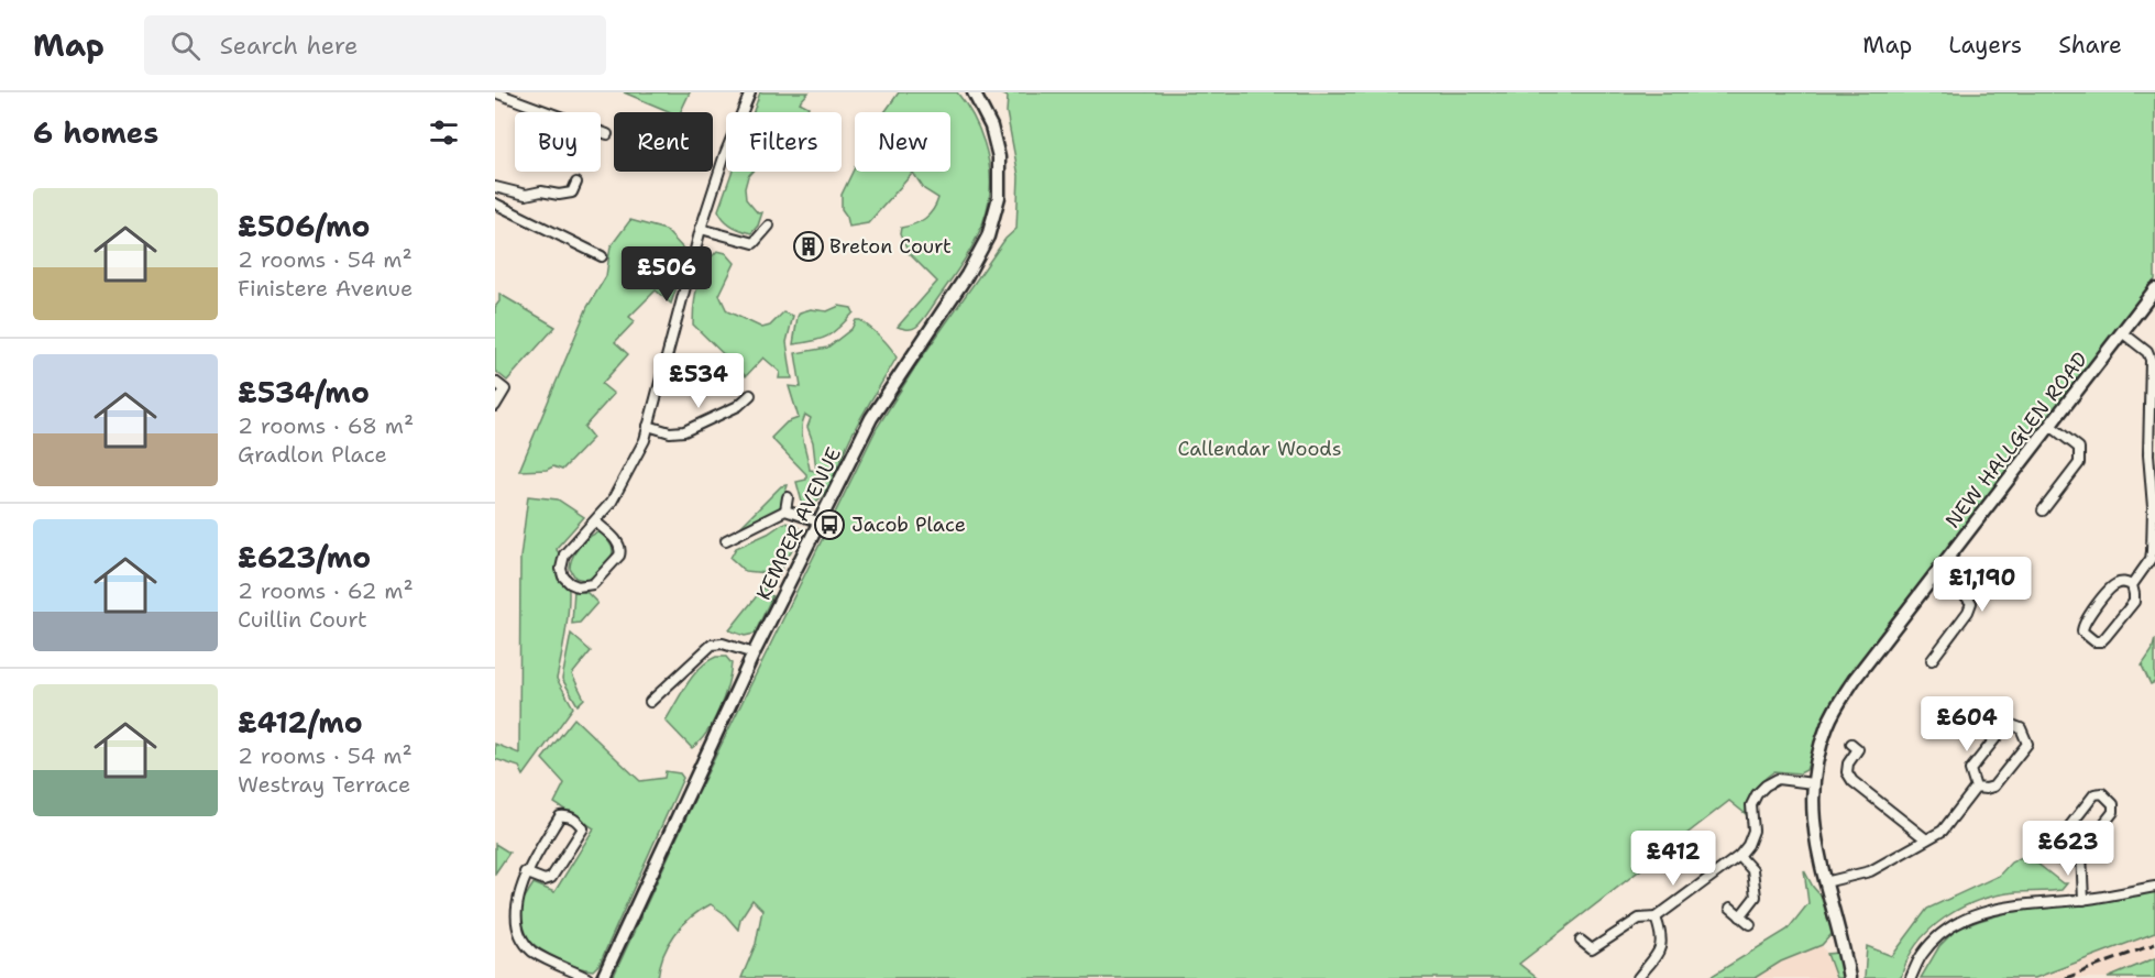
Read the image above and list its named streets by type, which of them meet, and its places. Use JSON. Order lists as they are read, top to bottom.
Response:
{
  "streets": {
    "street": ["NEW HALLGLEN ROAD", "KEMPER AVENUE"]
  },
  "parks": ["Callendar Woods"],
  "places": {
    "building": ["Breton Court"],
    "bus stop": ["Jacob Place"]
  },
  "page": {
    "header": "Map",
    "search": "Search here",
    "nav": ["Map", "Layers", "Share"],
    "heading": "6 homes",
    "chip": [
      "Buy",
      "Rent",
      "Filters",
      "New"
    ],
    "list": [
      {
        "name": "£506/mo",
        "note": "2 rooms · 54 m² · Finistere Avenue"
      },
      {
        "name": "£534/mo",
        "note": "2 rooms · 68 m² · Gradlon Place"
      },
      {
        "name": "£623/mo",
        "note": "2 rooms · 62 m² · Cuillin Court"
      },
      {
        "name": "£412/mo",
        "note": "2 rooms · 54 m² · Westray Terrace"
      }
    ],
    "price": [
      "£506",
      "£534",
      "£1,190",
      "£604",
      "£623",
      "£412"
    ]
  }
}
